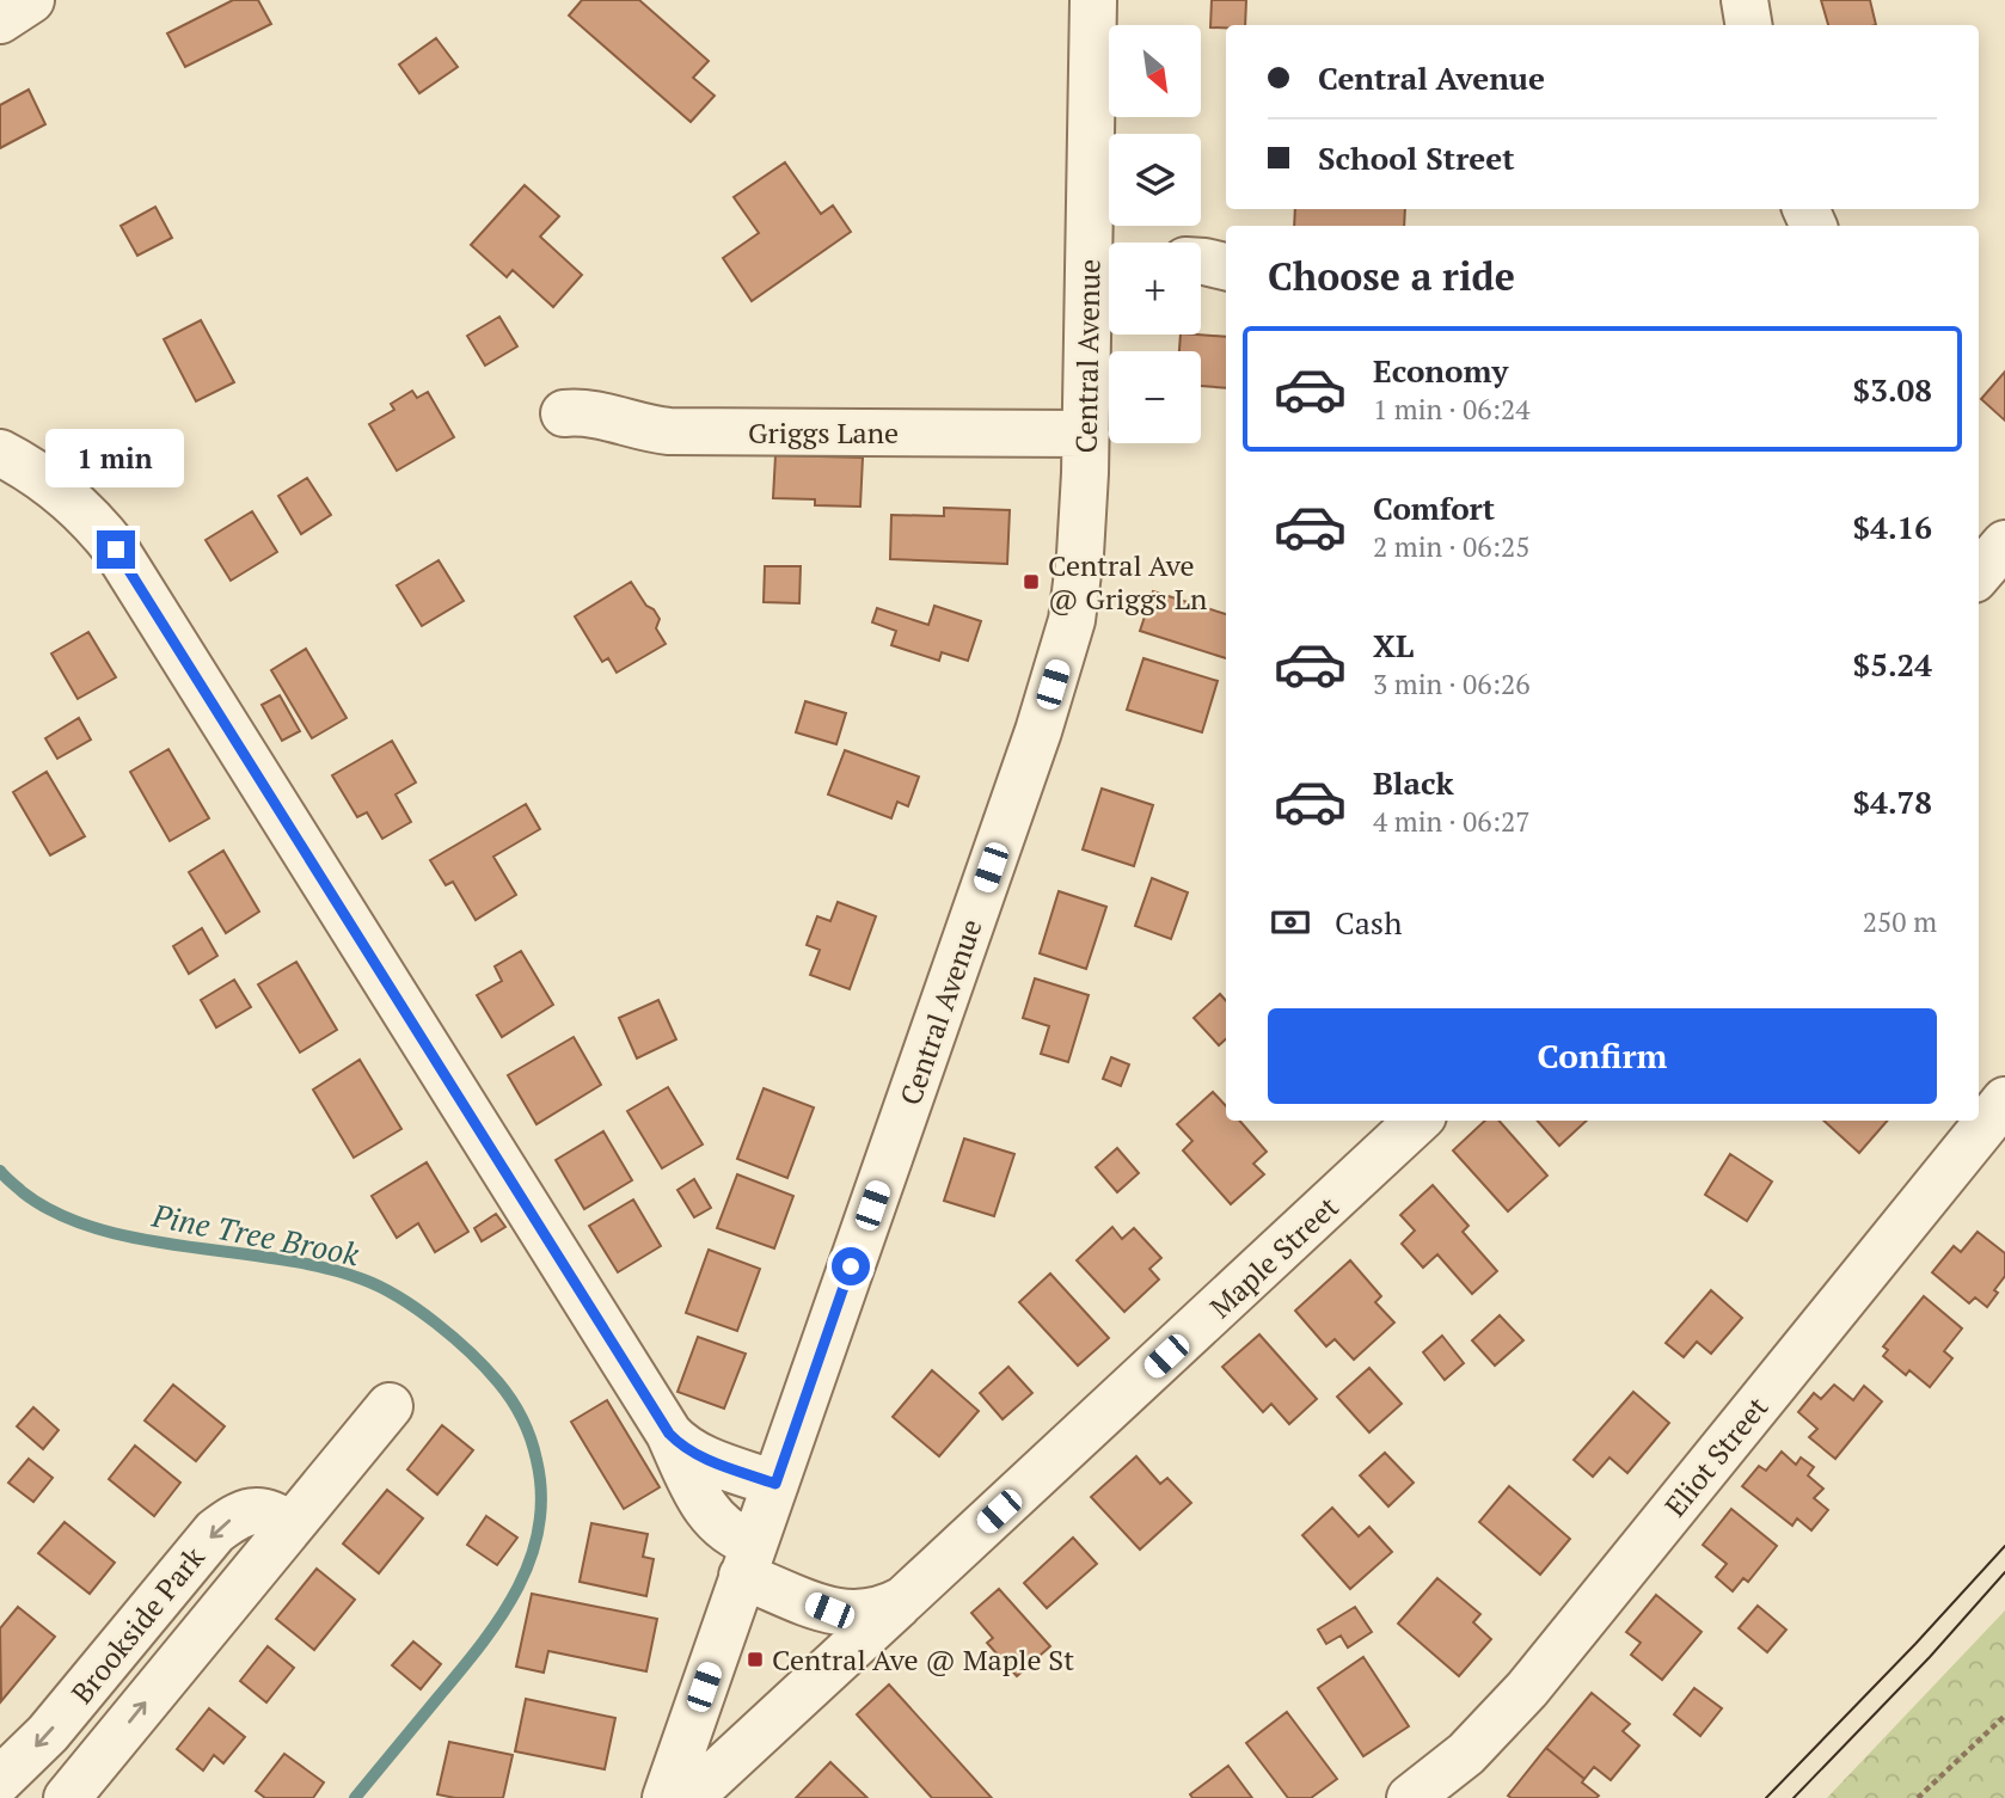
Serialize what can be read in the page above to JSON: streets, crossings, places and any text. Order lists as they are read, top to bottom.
{
  "streets": {
    "street": [
      "Central Avenue",
      "Griggs Lane",
      "Maple Street",
      "Eliot Street",
      "Brookside Park"
    ]
  },
  "crossings": [
    ["Central Avenue", "Griggs Lane"],
    ["Central Avenue", "Maple Street"]
  ],
  "water": ["Pine Tree Brook"],
  "places": {
    "transit": ["Central Ave @ Griggs Ln", "Central Ave @ Maple St"]
  },
  "north": "bottom right",
  "page": {
    "map_buttons": ["+", "−"],
    "banner": ["Central Avenue", "School Street"],
    "heading": "Choose a ride",
    "list": [
      {
        "name": "Economy",
        "note": "1 min · 06:24",
        "value": "$3.08"
      },
      {
        "name": "Comfort",
        "note": "2 min · 06:25",
        "value": "$4.16"
      },
      {
        "name": "XL",
        "note": "3 min · 06:26",
        "value": "$5.24"
      },
      {
        "name": "Black",
        "note": "4 min · 06:27",
        "value": "$4.78"
      }
    ],
    "bubble": "1 min",
    "pay": ["Cash", "250 m"],
    "buttons": "Confirm"
  }
}
